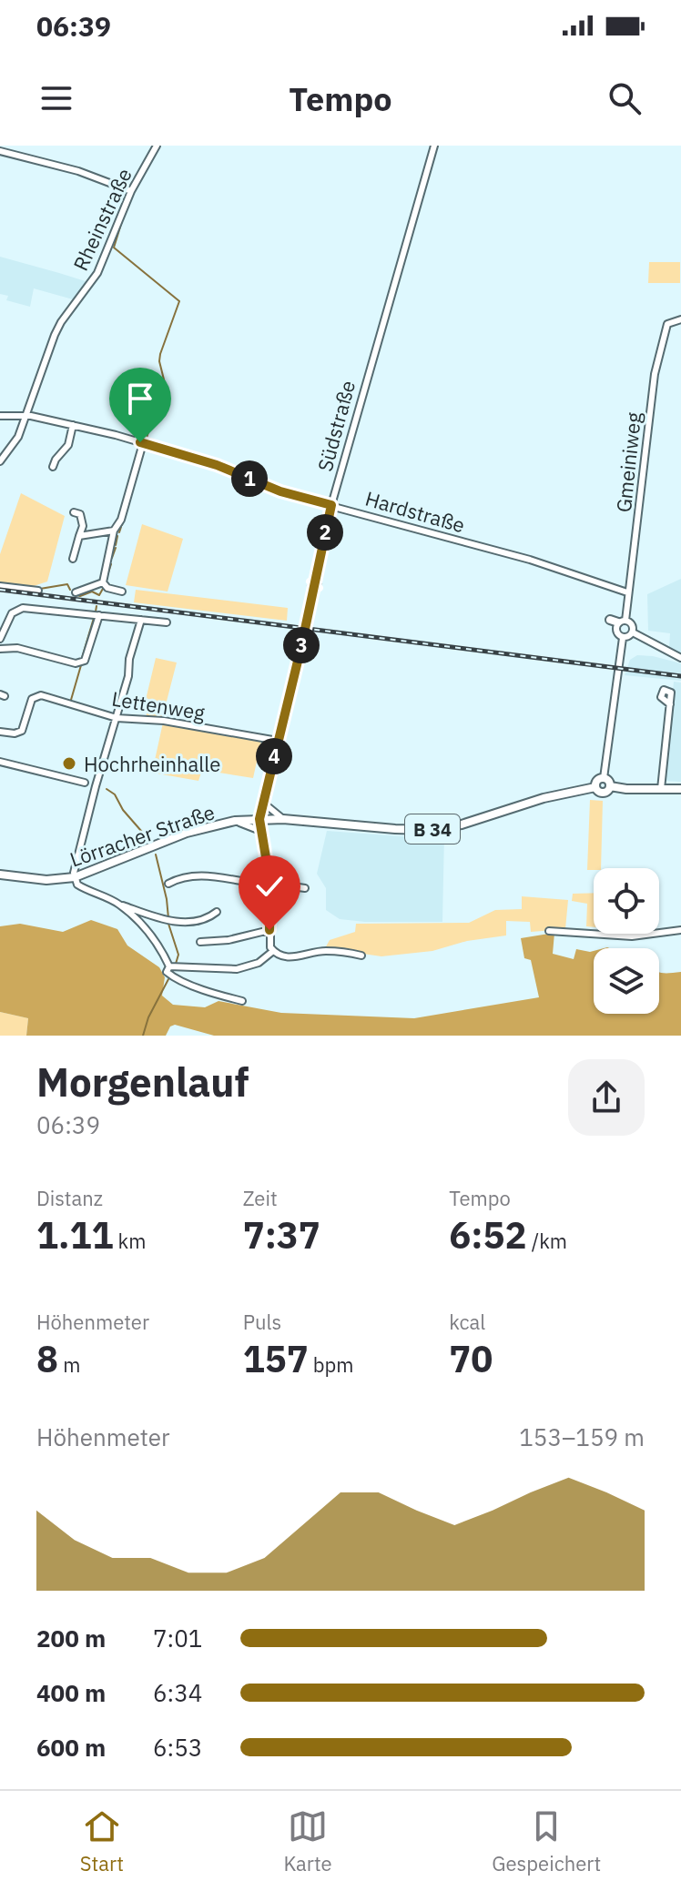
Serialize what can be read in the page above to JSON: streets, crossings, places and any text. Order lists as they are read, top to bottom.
{
  "streets": {
    "main road": ["B 34", "Lörracher Straße"],
    "street": [
      "Rheinstraße",
      "Südstraße",
      "Gmeiniweg",
      "Hardstraße",
      "Lettenweg"
    ]
  },
  "crossings": [
    ["Rheinstraße", "Hardstraße"],
    ["Südstraße", "Hardstraße"],
    ["Südstraße", "Lettenweg"],
    ["Südstraße", "Lörracher Straße"],
    ["Gmeiniweg", "Hardstraße"]
  ],
  "places": ["Hochrheinhalle"],
  "page": {
    "status": "06:39",
    "header": "Tempo",
    "pins": [
      "1",
      "2",
      "3",
      "4"
    ],
    "heading": ["Morgenlauf", "06:39"],
    "stats": [
      ["Distanz", "1.11 km"],
      ["Zeit", "7:37"],
      ["Tempo", "6:52 /km"],
      ["Höhenmeter", "8 m"],
      ["Puls", "157 bpm"],
      ["kcal", "70"]
    ],
    "chart": ["Höhenmeter", "153–159 m"],
    "list": [
      {
        "name": "200 m",
        "note": "7:01"
      },
      {
        "name": "400 m",
        "note": "6:34"
      },
      {
        "name": "600 m",
        "note": "6:53"
      }
    ],
    "tabs": ["Start", "Karte", "Gespeichert"]
  }
}
